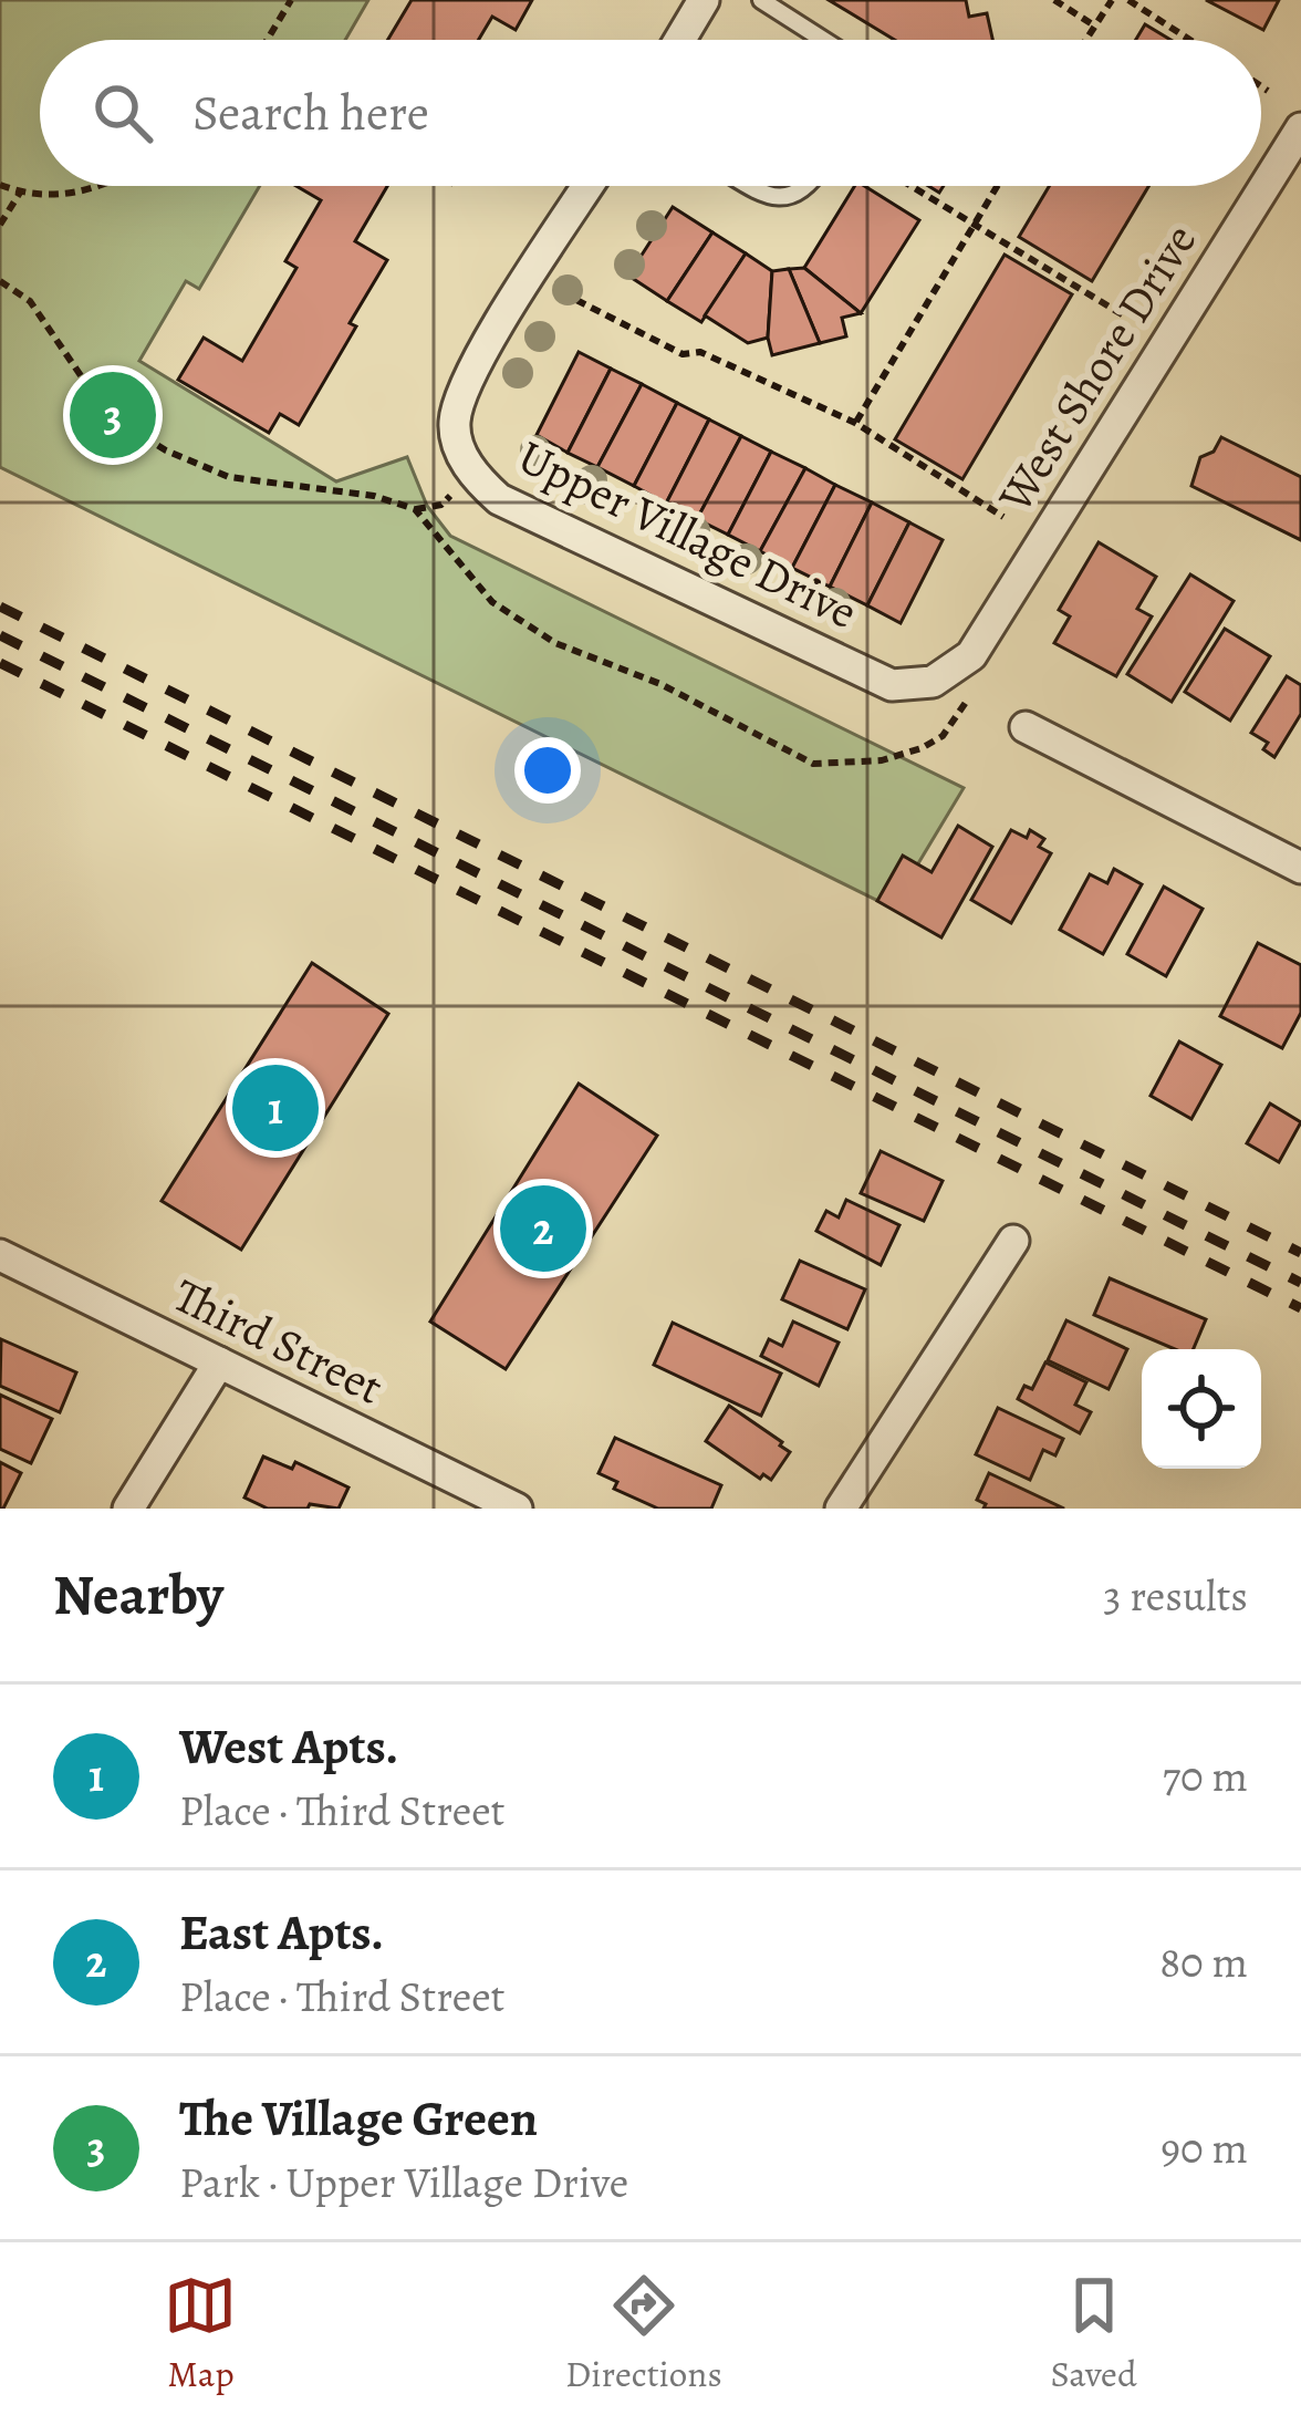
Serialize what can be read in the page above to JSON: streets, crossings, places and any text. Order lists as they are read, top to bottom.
{
  "streets": {
    "street": ["West Shore Drive", "Upper Village Drive", "Third Street"]
  },
  "crossings": [
    ["West Shore Drive", "Upper Village Drive"]
  ],
  "page": {
    "search": "Search here",
    "pins": ["3", "1", "2"],
    "heading": ["Nearby", "3 results"],
    "list": [
      {
        "mark": "1",
        "name": "West Apts.",
        "note": "Place · Third Street",
        "value": "70 m"
      },
      {
        "mark": "2",
        "name": "East Apts.",
        "note": "Place · Third Street",
        "value": "80 m"
      },
      {
        "mark": "3",
        "name": "The Village Green",
        "note": "Park · Upper Village Drive",
        "value": "90 m"
      }
    ],
    "nav": ["Map", "Directions", "Saved"]
  }
}
